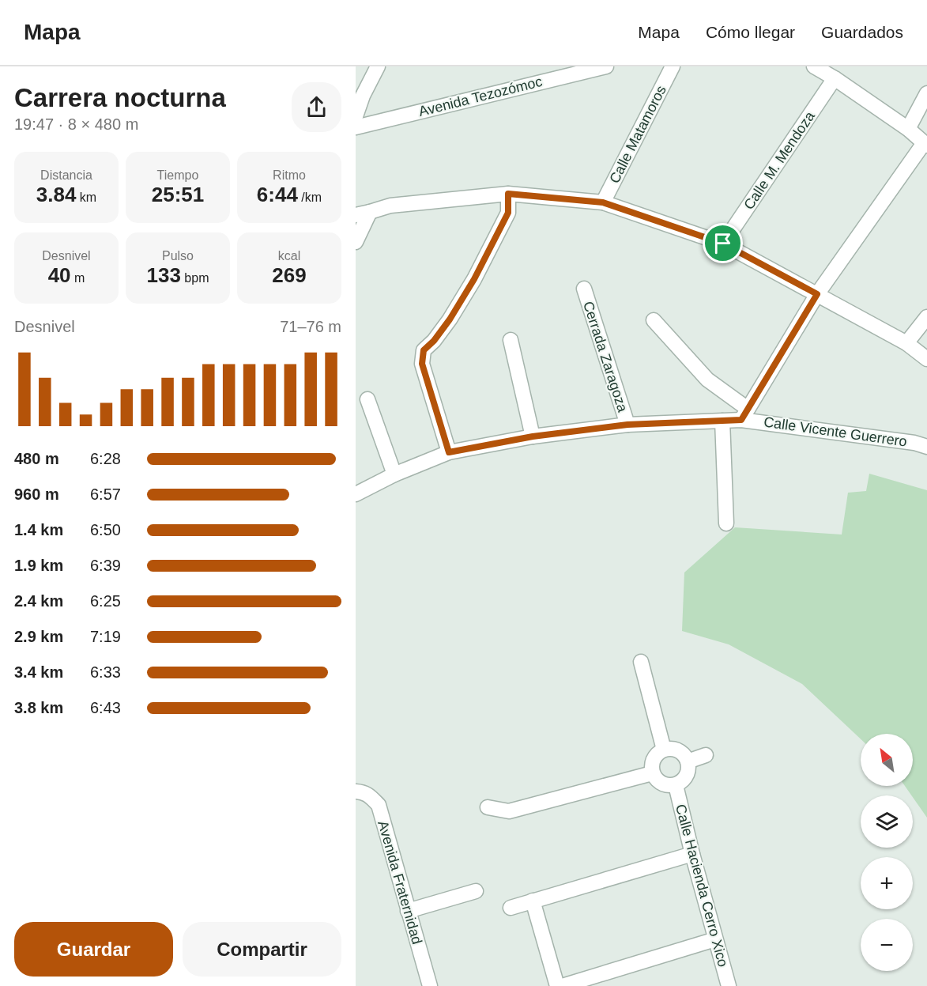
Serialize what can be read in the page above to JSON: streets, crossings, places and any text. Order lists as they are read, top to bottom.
{
  "streets": {
    "street": [
      "Avenida Tezozómoc",
      "Calle Matamoros",
      "Calle M. Mendoza",
      "Cerrada Zaragoza",
      "Calle Vicente Guerrero",
      "Avenida Fraternidad",
      "Calle Hacienda Cerro Xico"
    ]
  },
  "crossings": [
    ["Cerrada Zaragoza", "Calle Vicente Guerrero"]
  ],
  "north": "top left",
  "page": {
    "header": "Mapa",
    "nav": ["Mapa", "Cómo llegar", "Guardados"],
    "heading": ["Carrera nocturna", "19:47 · 8 × 480 m"],
    "stats": [
      ["Distancia", "3.84 km"],
      ["Tiempo", "25:51"],
      ["Ritmo", "6:44 /km"],
      ["Desnivel", "40 m"],
      ["Pulso", "133 bpm"],
      ["kcal", "269"]
    ],
    "chart": ["Desnivel", "71–76 m"],
    "list": [
      {
        "name": "480 m",
        "note": "6:28"
      },
      {
        "name": "960 m",
        "note": "6:57"
      },
      {
        "name": "1.4 km",
        "note": "6:50"
      },
      {
        "name": "1.9 km",
        "note": "6:39"
      },
      {
        "name": "2.4 km",
        "note": "6:25"
      },
      {
        "name": "2.9 km",
        "note": "7:19"
      },
      {
        "name": "3.4 km",
        "note": "6:33"
      },
      {
        "name": "3.8 km",
        "note": "6:43"
      }
    ],
    "map_buttons": ["+", "−"],
    "buttons": ["Guardar", "Compartir"]
  }
}
